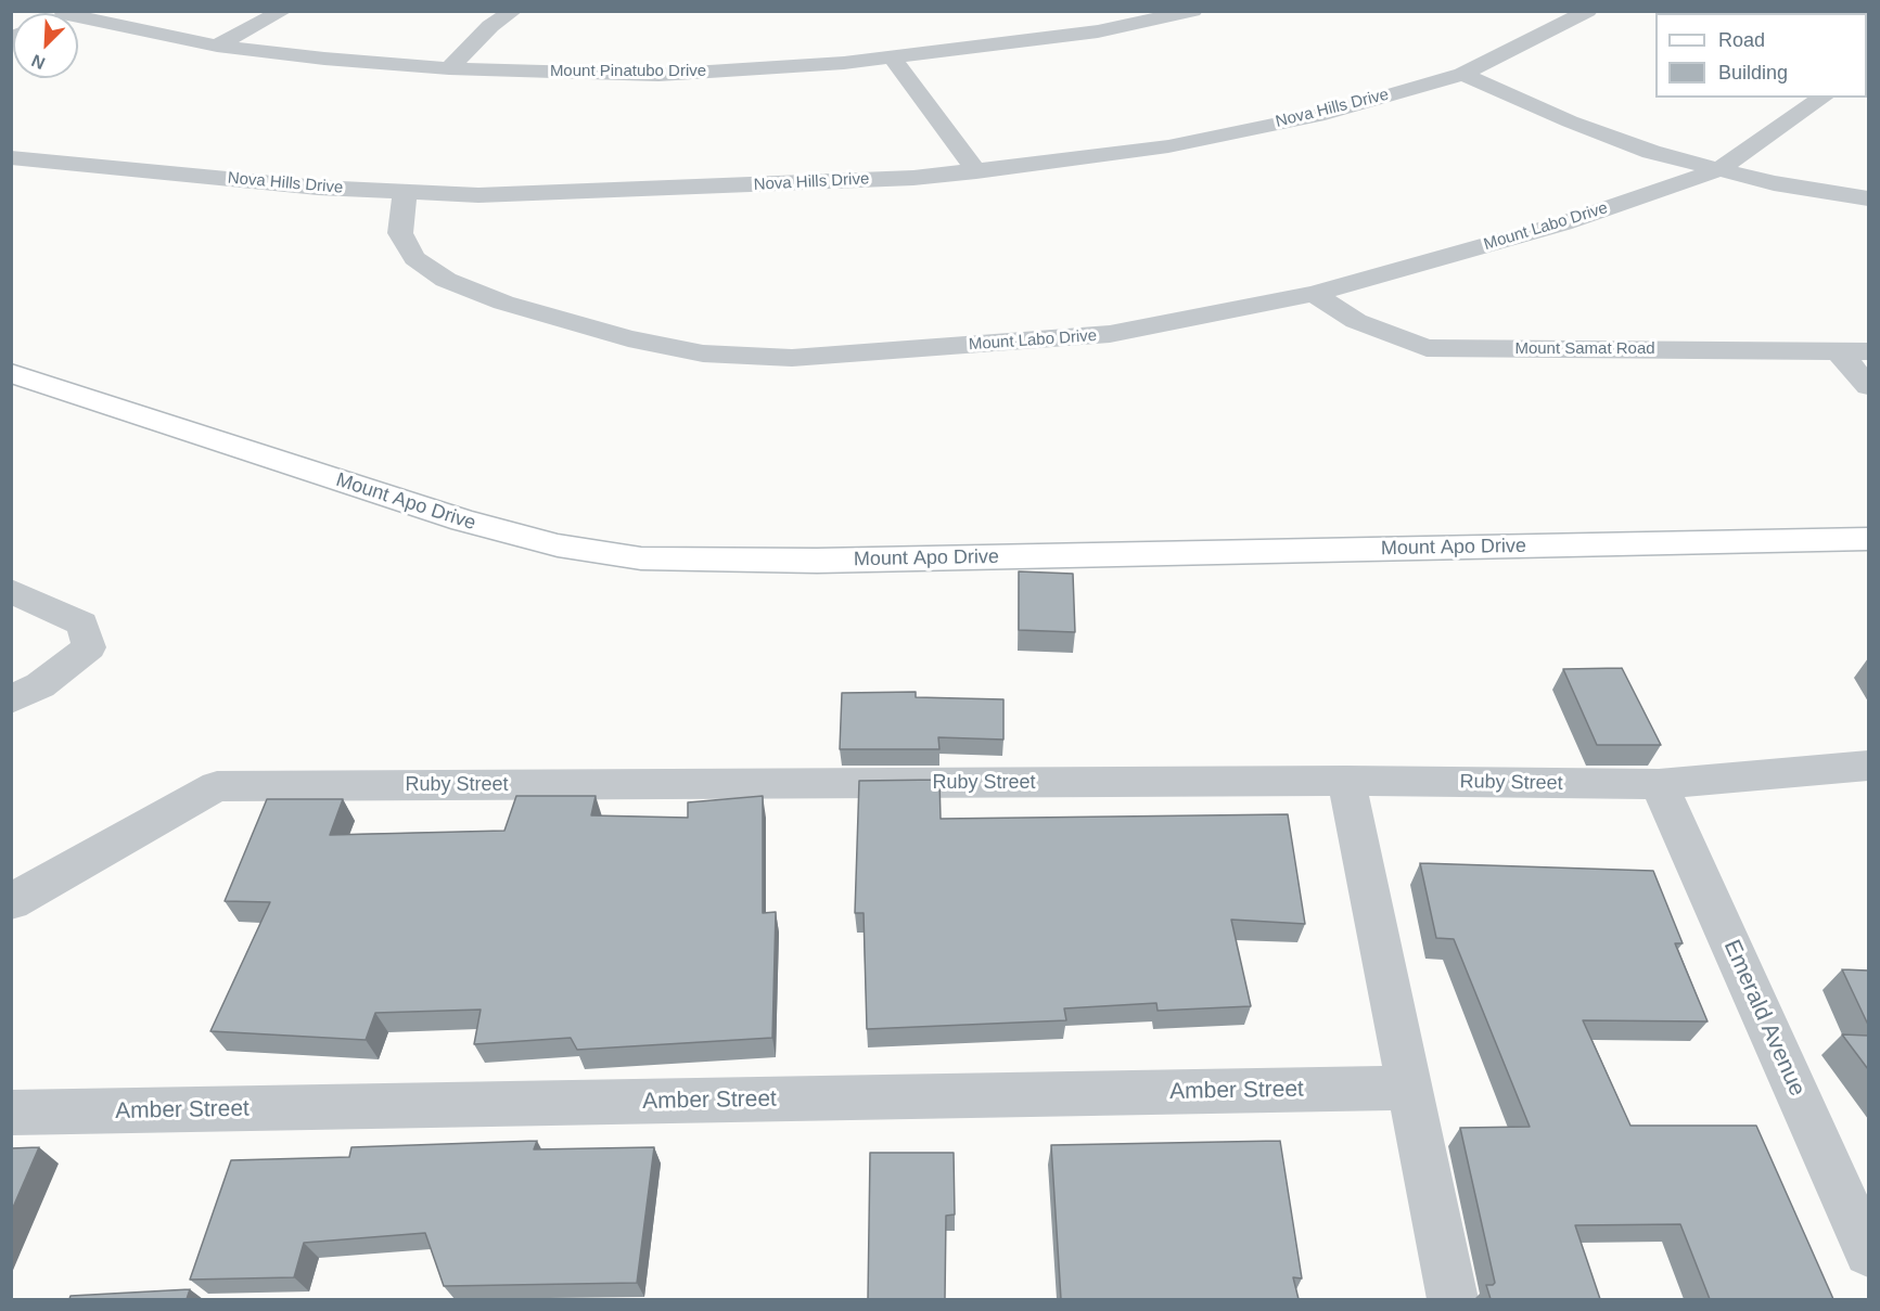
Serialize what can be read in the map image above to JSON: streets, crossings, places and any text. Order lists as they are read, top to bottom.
{
  "streets": {
    "street": [
      "Mount Pinatubo Drive",
      "Nova Hills Drive",
      "Mount Labo Drive",
      "Mount Samat Road",
      "Mount Apo Drive",
      "Ruby Street",
      "Emerald Avenue",
      "Amber Street"
    ]
  },
  "crossings": [
    ["Nova Hills Drive", "Mount Labo Drive"],
    ["Mount Labo Drive", "Mount Samat Road"],
    ["Ruby Street", "Emerald Avenue"]
  ],
  "legend": ["Road", "Building"],
  "north": "bottom left"
}
